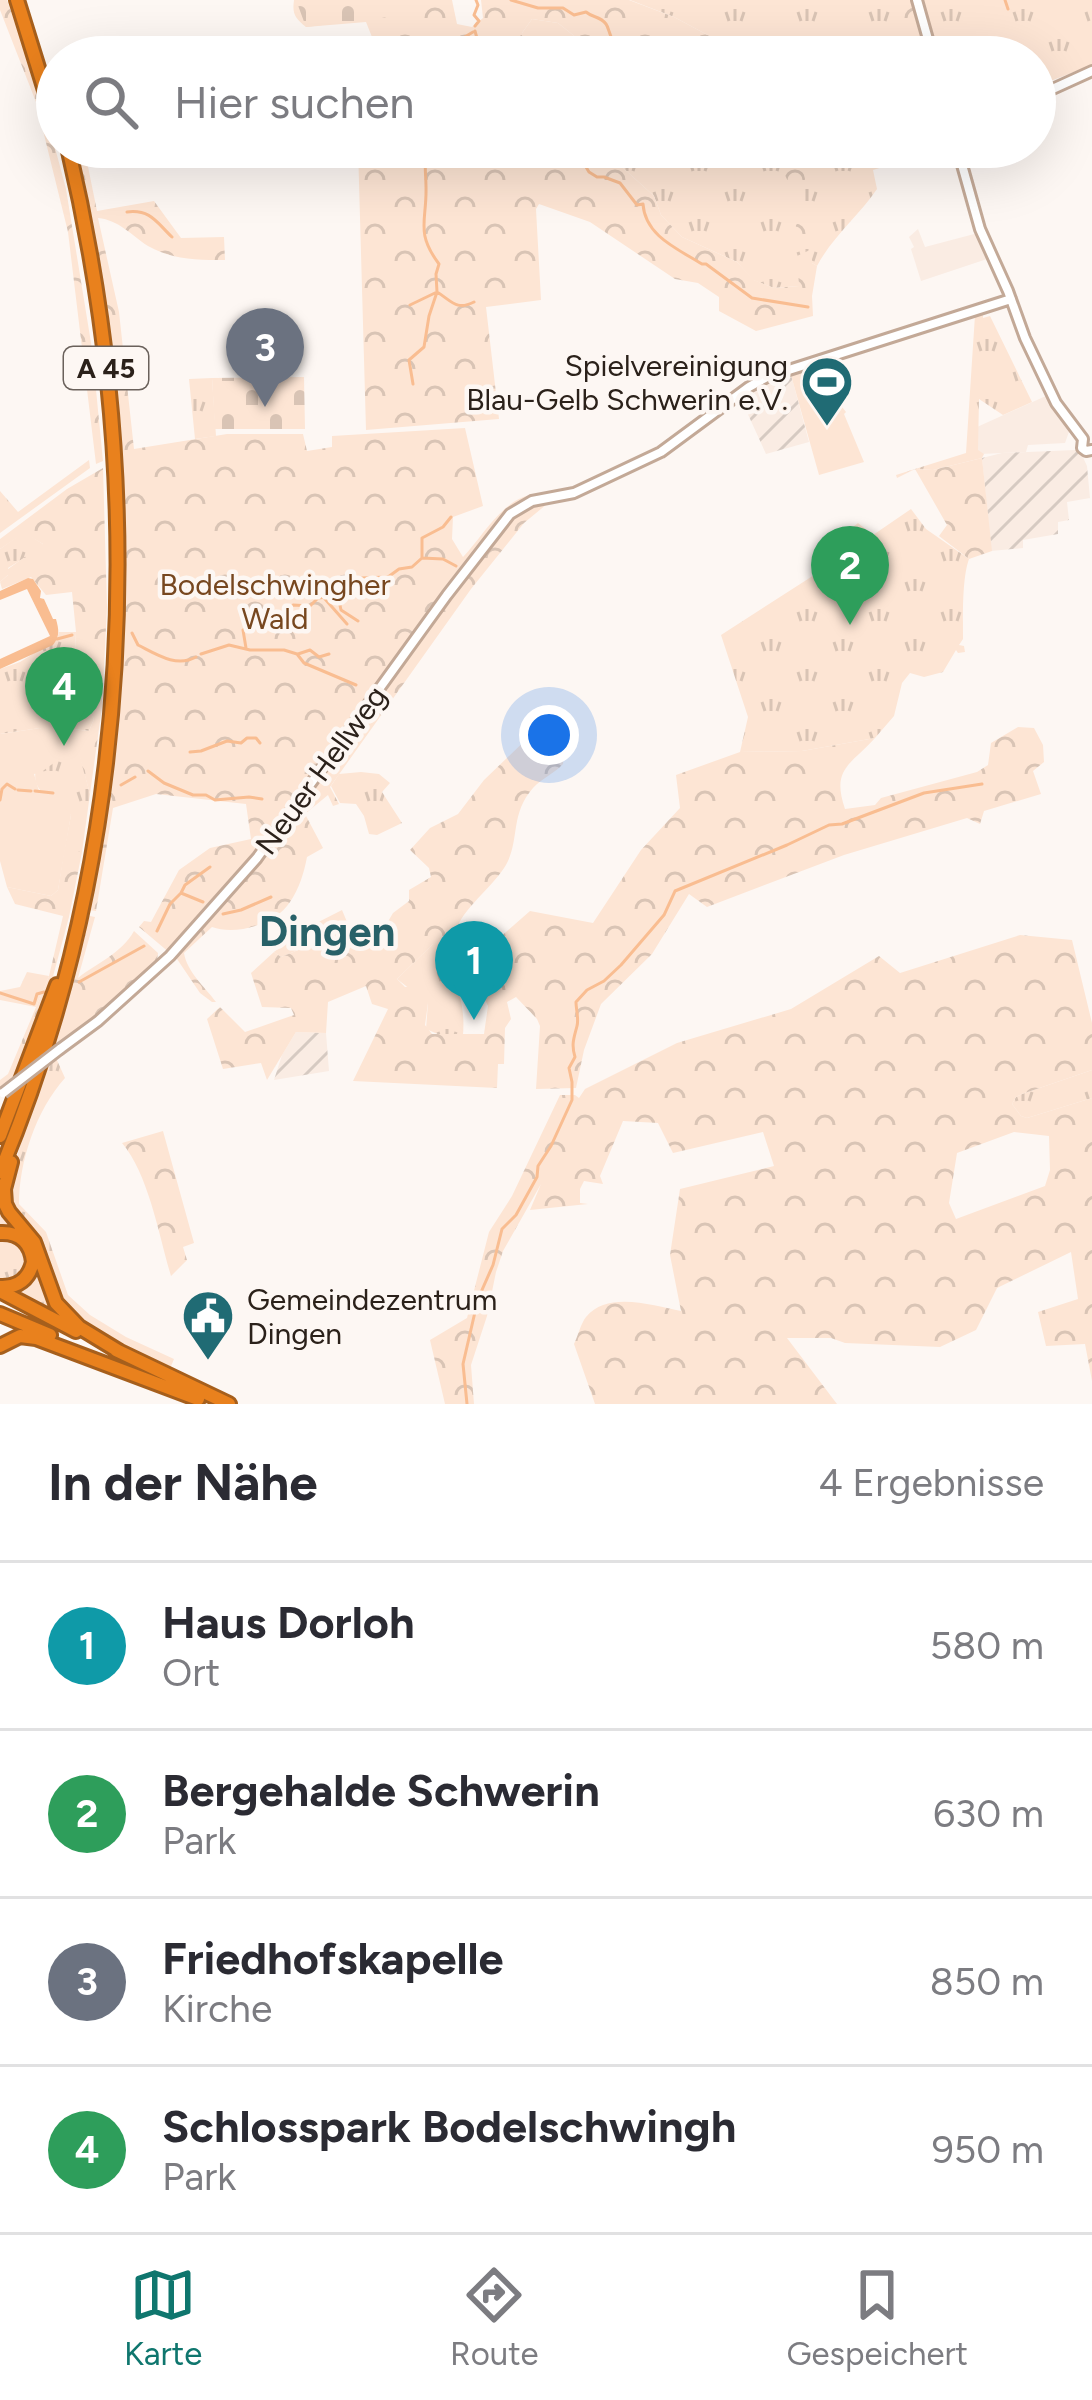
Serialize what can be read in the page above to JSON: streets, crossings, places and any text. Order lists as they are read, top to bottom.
{
  "streets": {
    "highway": ["A 45"],
    "main road": ["Neuer Hellweg"]
  },
  "districts": ["Dingen"],
  "parks": ["Bodelschwingher Wald"],
  "places": {
    "sports": ["Spielvereinigung Blau-Gelb Schwerin e.V."],
    "public building": ["Gemeindezentrum Dingen"]
  },
  "page": {
    "search": "Hier suchen",
    "pins": [
      "3",
      "2",
      "4",
      "1"
    ],
    "heading": ["In der Nähe", "4 Ergebnisse"],
    "list": [
      {
        "mark": "1",
        "name": "Haus Dorloh",
        "note": "Ort",
        "value": "580 m"
      },
      {
        "mark": "2",
        "name": "Bergehalde Schwerin",
        "note": "Park",
        "value": "630 m"
      },
      {
        "mark": "3",
        "name": "Friedhofskapelle",
        "note": "Kirche",
        "value": "850 m"
      },
      {
        "mark": "4",
        "name": "Schlosspark Bodelschwingh",
        "note": "Park",
        "value": "950 m"
      }
    ],
    "nav": ["Karte", "Route", "Gespeichert"]
  }
}
